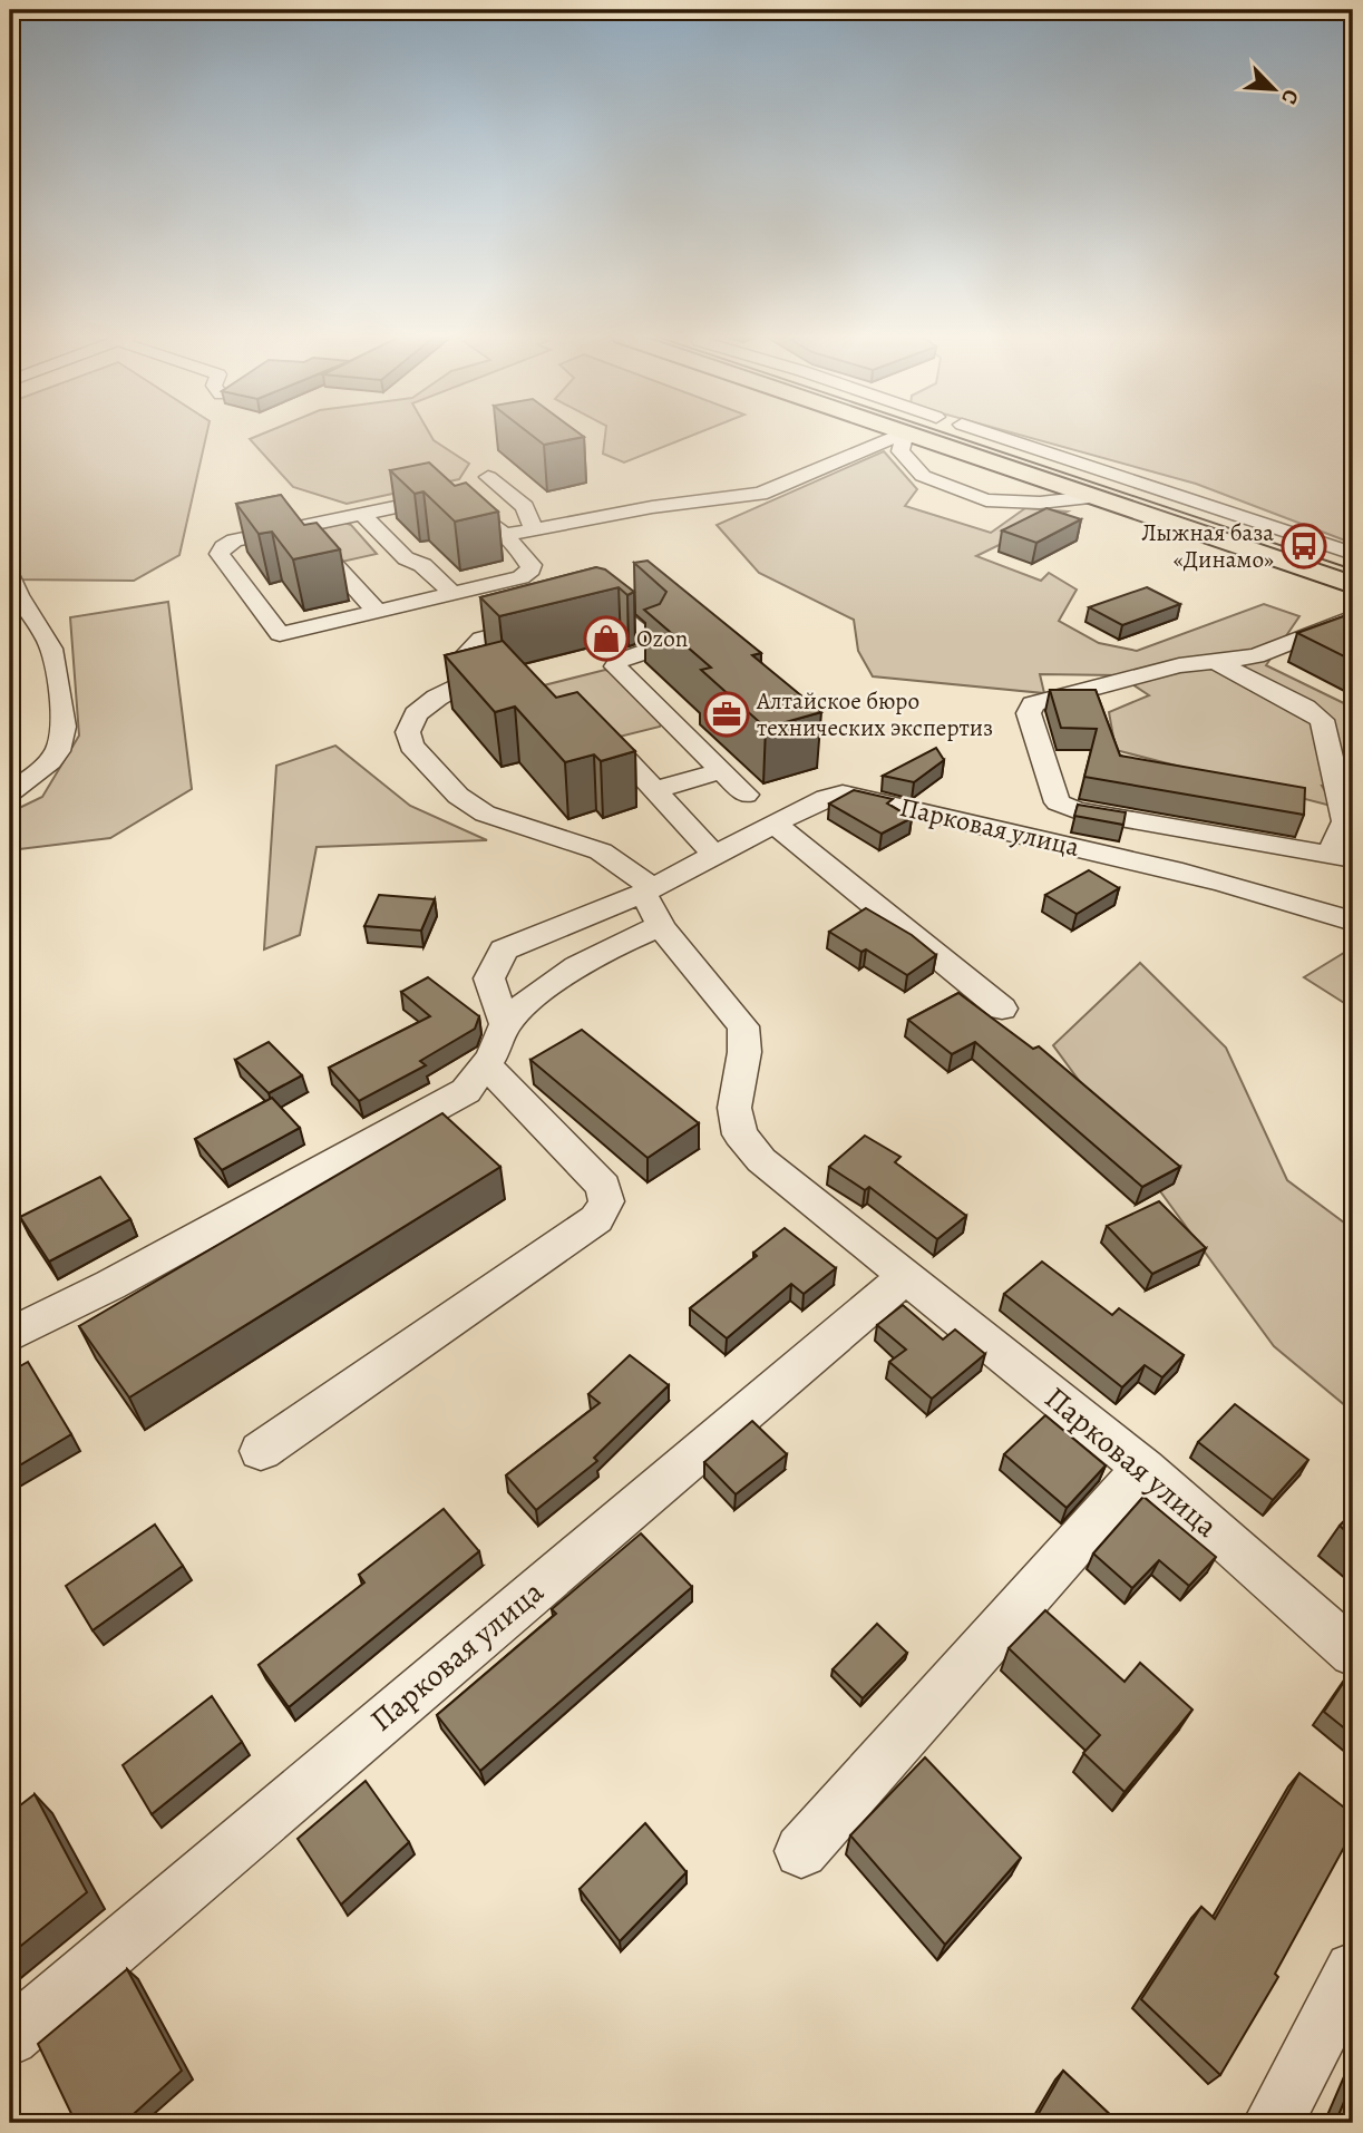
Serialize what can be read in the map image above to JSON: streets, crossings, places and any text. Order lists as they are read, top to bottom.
{
  "streets": {
    "street": ["Парковая улица"]
  },
  "places": {
    "bus stop": ["Лыжная база «Динамо»"],
    "shop": ["Ozon"],
    "office": ["Алтайское бюро технических экспертиз"]
  },
  "north": "bottom right"
}
